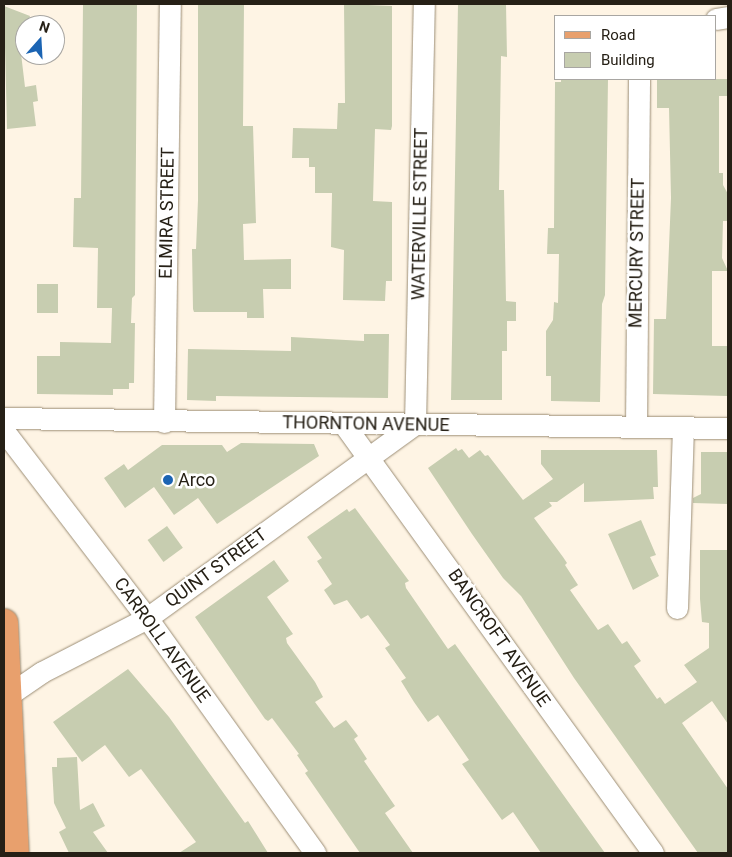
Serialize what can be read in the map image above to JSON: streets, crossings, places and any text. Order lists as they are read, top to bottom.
{
  "streets": {
    "street": [
      "ELMIRA STREET",
      "WATERVILLE STREET",
      "MERCURY STREET",
      "THORNTON AVENUE",
      "QUINT STREET",
      "BANCROFT AVENUE",
      "CARROLL AVENUE"
    ]
  },
  "crossings": [
    ["ELMIRA STREET", "THORNTON AVENUE"],
    ["WATERVILLE STREET", "THORNTON AVENUE"],
    ["WATERVILLE STREET", "QUINT STREET"],
    ["MERCURY STREET", "THORNTON AVENUE"],
    ["THORNTON AVENUE", "QUINT STREET"],
    ["THORNTON AVENUE", "BANCROFT AVENUE"],
    ["QUINT STREET", "BANCROFT AVENUE"],
    ["QUINT STREET", "CARROLL AVENUE"]
  ],
  "places": ["Arco"],
  "legend": ["Road", "Building"],
  "north": "top"
}
